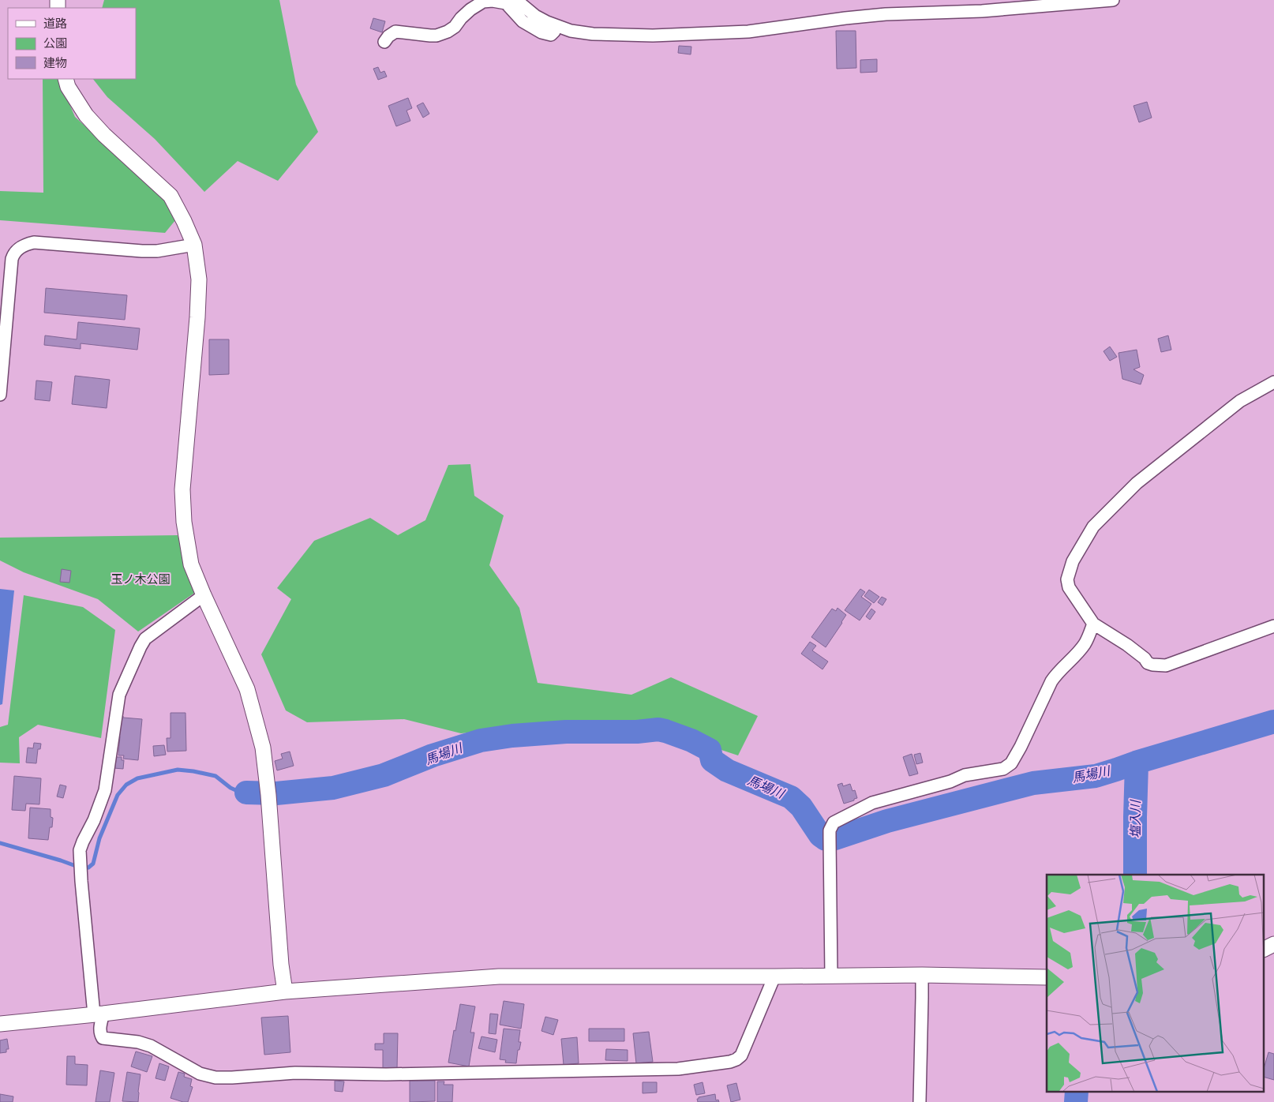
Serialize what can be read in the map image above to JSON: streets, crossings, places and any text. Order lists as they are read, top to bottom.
{
  "water": ["馬場川", "塩入川"],
  "parks": ["玉ノ木公園"],
  "legend": ["道路", "公園", "建物"]
}
